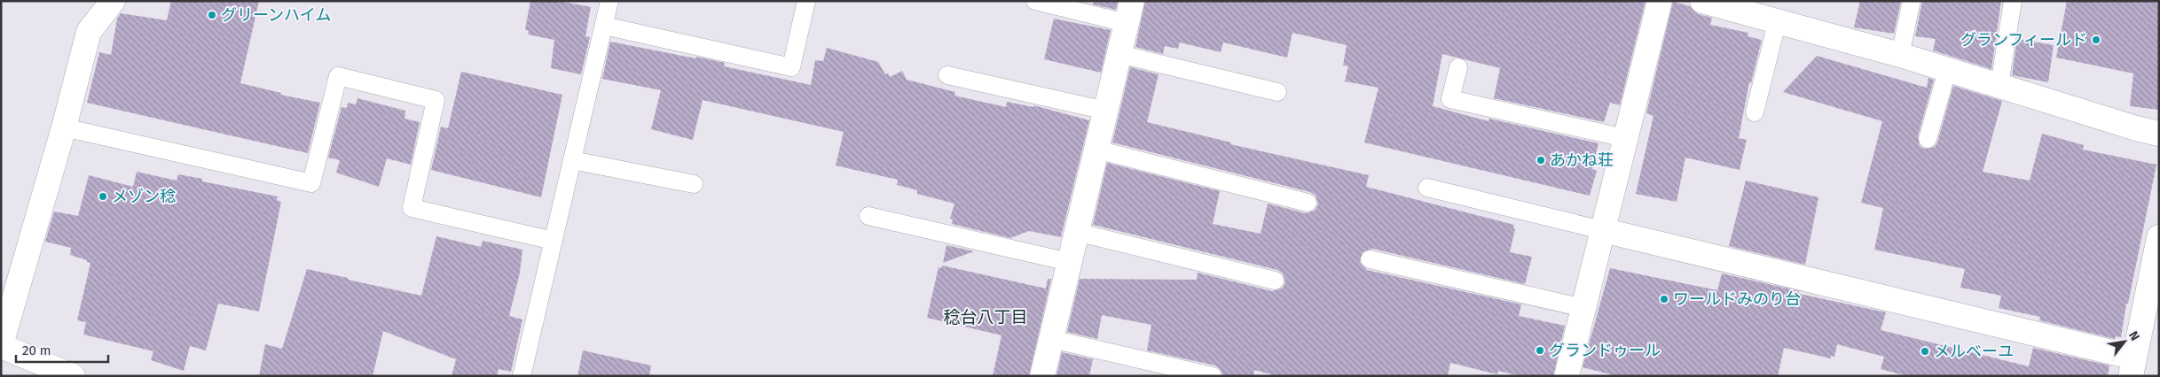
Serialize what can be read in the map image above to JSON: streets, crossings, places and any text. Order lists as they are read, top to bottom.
{
  "districts": ["稔台八丁目"],
  "places": [
    "グリーンハイム",
    "グランフィールド",
    "あかね荘",
    "メゾン稔",
    "ワールドみのり台",
    "グランドゥール",
    "メルベーユ"
  ],
  "scale_bar": "20 m",
  "north": "top right"
}
